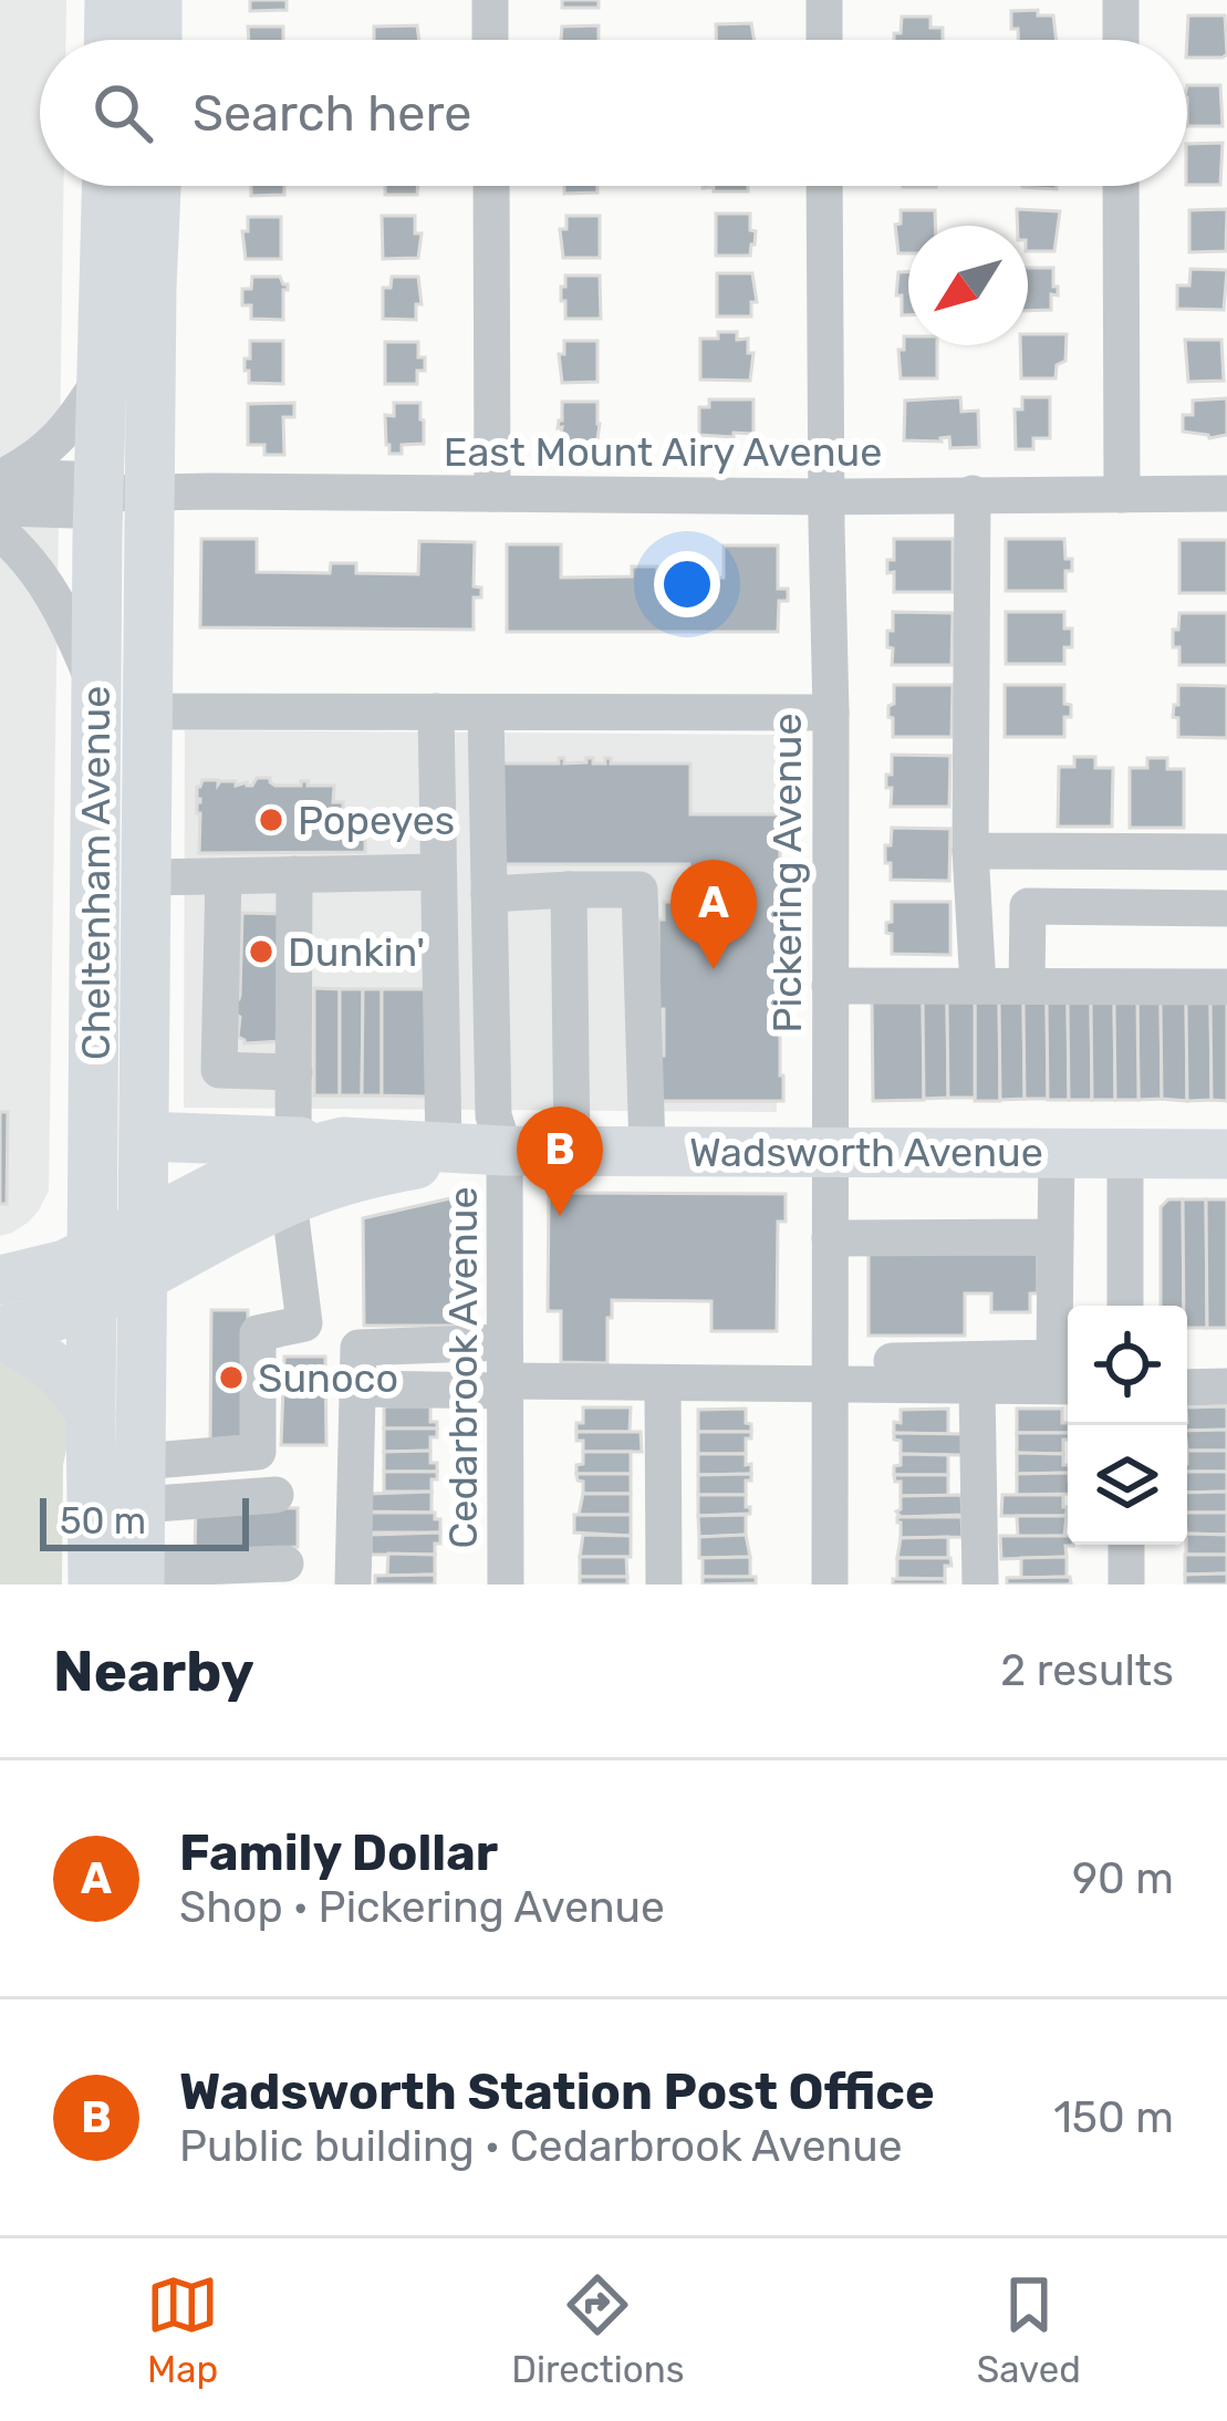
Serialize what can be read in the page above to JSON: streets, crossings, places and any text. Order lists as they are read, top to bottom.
{
  "streets": {
    "main road": ["Cheltenham Avenue", "Wadsworth Avenue"],
    "street": ["East Mount Airy Avenue", "Pickering Avenue", "Cedarbrook Avenue"]
  },
  "crossings": [
    ["East Mount Airy Avenue", "Cheltenham Avenue"],
    ["East Mount Airy Avenue", "Pickering Avenue"],
    ["Cheltenham Avenue", "Wadsworth Avenue"],
    ["Pickering Avenue", "Wadsworth Avenue"],
    ["Wadsworth Avenue", "Cedarbrook Avenue"]
  ],
  "places": ["Popeyes", "Dunkin'", "Sunoco"],
  "scale_bar": "50 m",
  "north": "bottom left",
  "page": {
    "search": "Search here",
    "pins": ["A", "B"],
    "scale": "50 m",
    "heading": ["Nearby", "2 results"],
    "list": [
      {
        "mark": "A",
        "name": "Family Dollar",
        "note": "Shop · Pickering Avenue",
        "value": "90 m"
      },
      {
        "mark": "B",
        "name": "Wadsworth Station Post Office",
        "note": "Public building · Cedarbrook Avenue",
        "value": "150 m"
      }
    ],
    "nav": ["Map", "Directions", "Saved"]
  }
}
